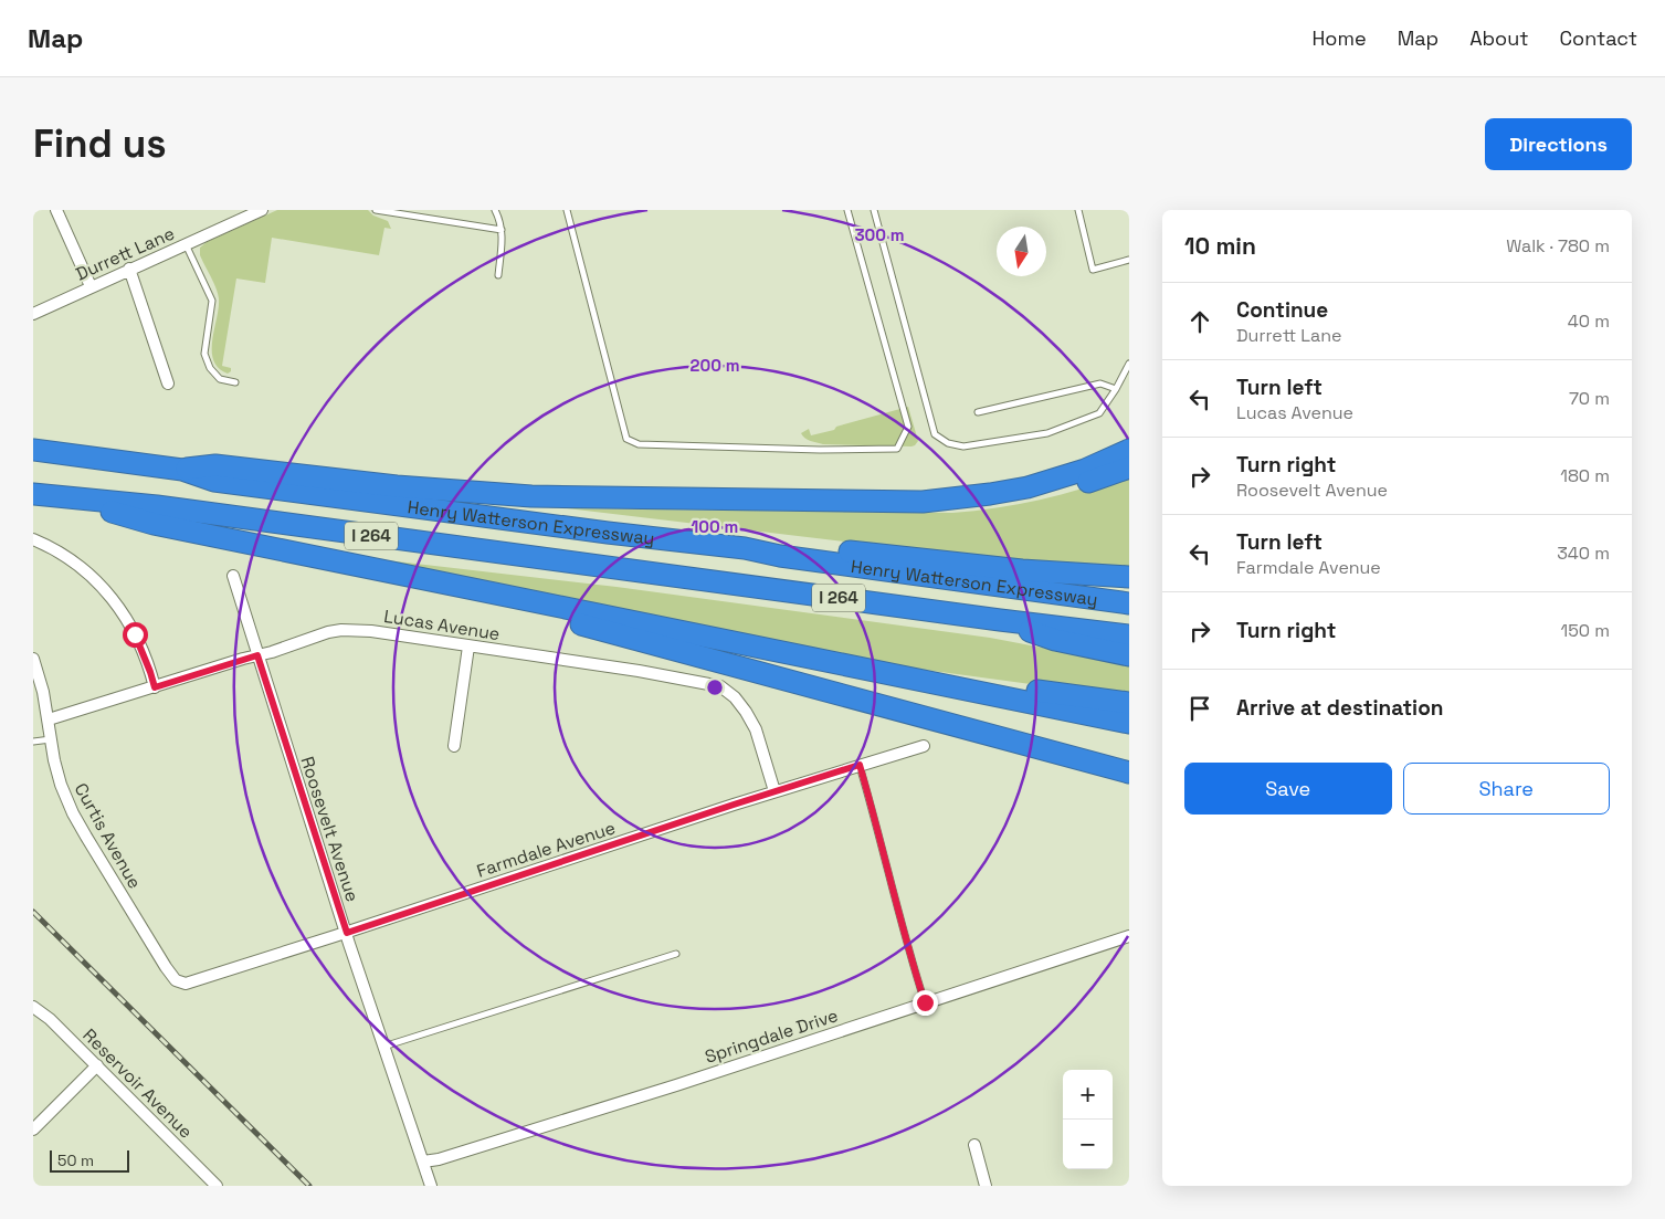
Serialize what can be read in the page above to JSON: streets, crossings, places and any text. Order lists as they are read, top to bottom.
{
  "streets": {
    "highway": ["Henry Watterson Expressway", "I 264"],
    "street": [
      "Durrett Lane",
      "Lucas Avenue",
      "Roosevelt Avenue",
      "Curtis Avenue",
      "Farmdale Avenue",
      "Springdale Drive",
      "Reservoir Avenue"
    ]
  },
  "crossings": [
    ["Lucas Avenue", "Roosevelt Avenue"],
    ["Lucas Avenue", "Curtis Avenue"],
    ["Lucas Avenue", "Farmdale Avenue"],
    ["Roosevelt Avenue", "Farmdale Avenue"],
    ["Roosevelt Avenue", "Springdale Drive"],
    ["Curtis Avenue", "Farmdale Avenue"]
  ],
  "scale_bar": "50 m",
  "north": "bottom",
  "page": {
    "header": "Map",
    "nav": [
      "Home",
      "Map",
      "About",
      "Contact"
    ],
    "buttons": [
      "Directions",
      ["Save", "Share"]
    ],
    "title": "Find us",
    "heading": ["10 min", "Walk · 780 m"],
    "list": [
      ["Continue", "Durrett Lane", "40 m"],
      ["Turn left", "Lucas Avenue", "70 m"],
      ["Turn right", "Roosevelt Avenue", "180 m"],
      ["Turn left", "Farmdale Avenue", "340 m"],
      ["Turn right", "150 m"],
      "Arrive at destination"
    ],
    "map_buttons": ["+", "−"],
    "scale": "50 m"
  },
  "rings": ["300 m", "200 m", "100 m"]
}
